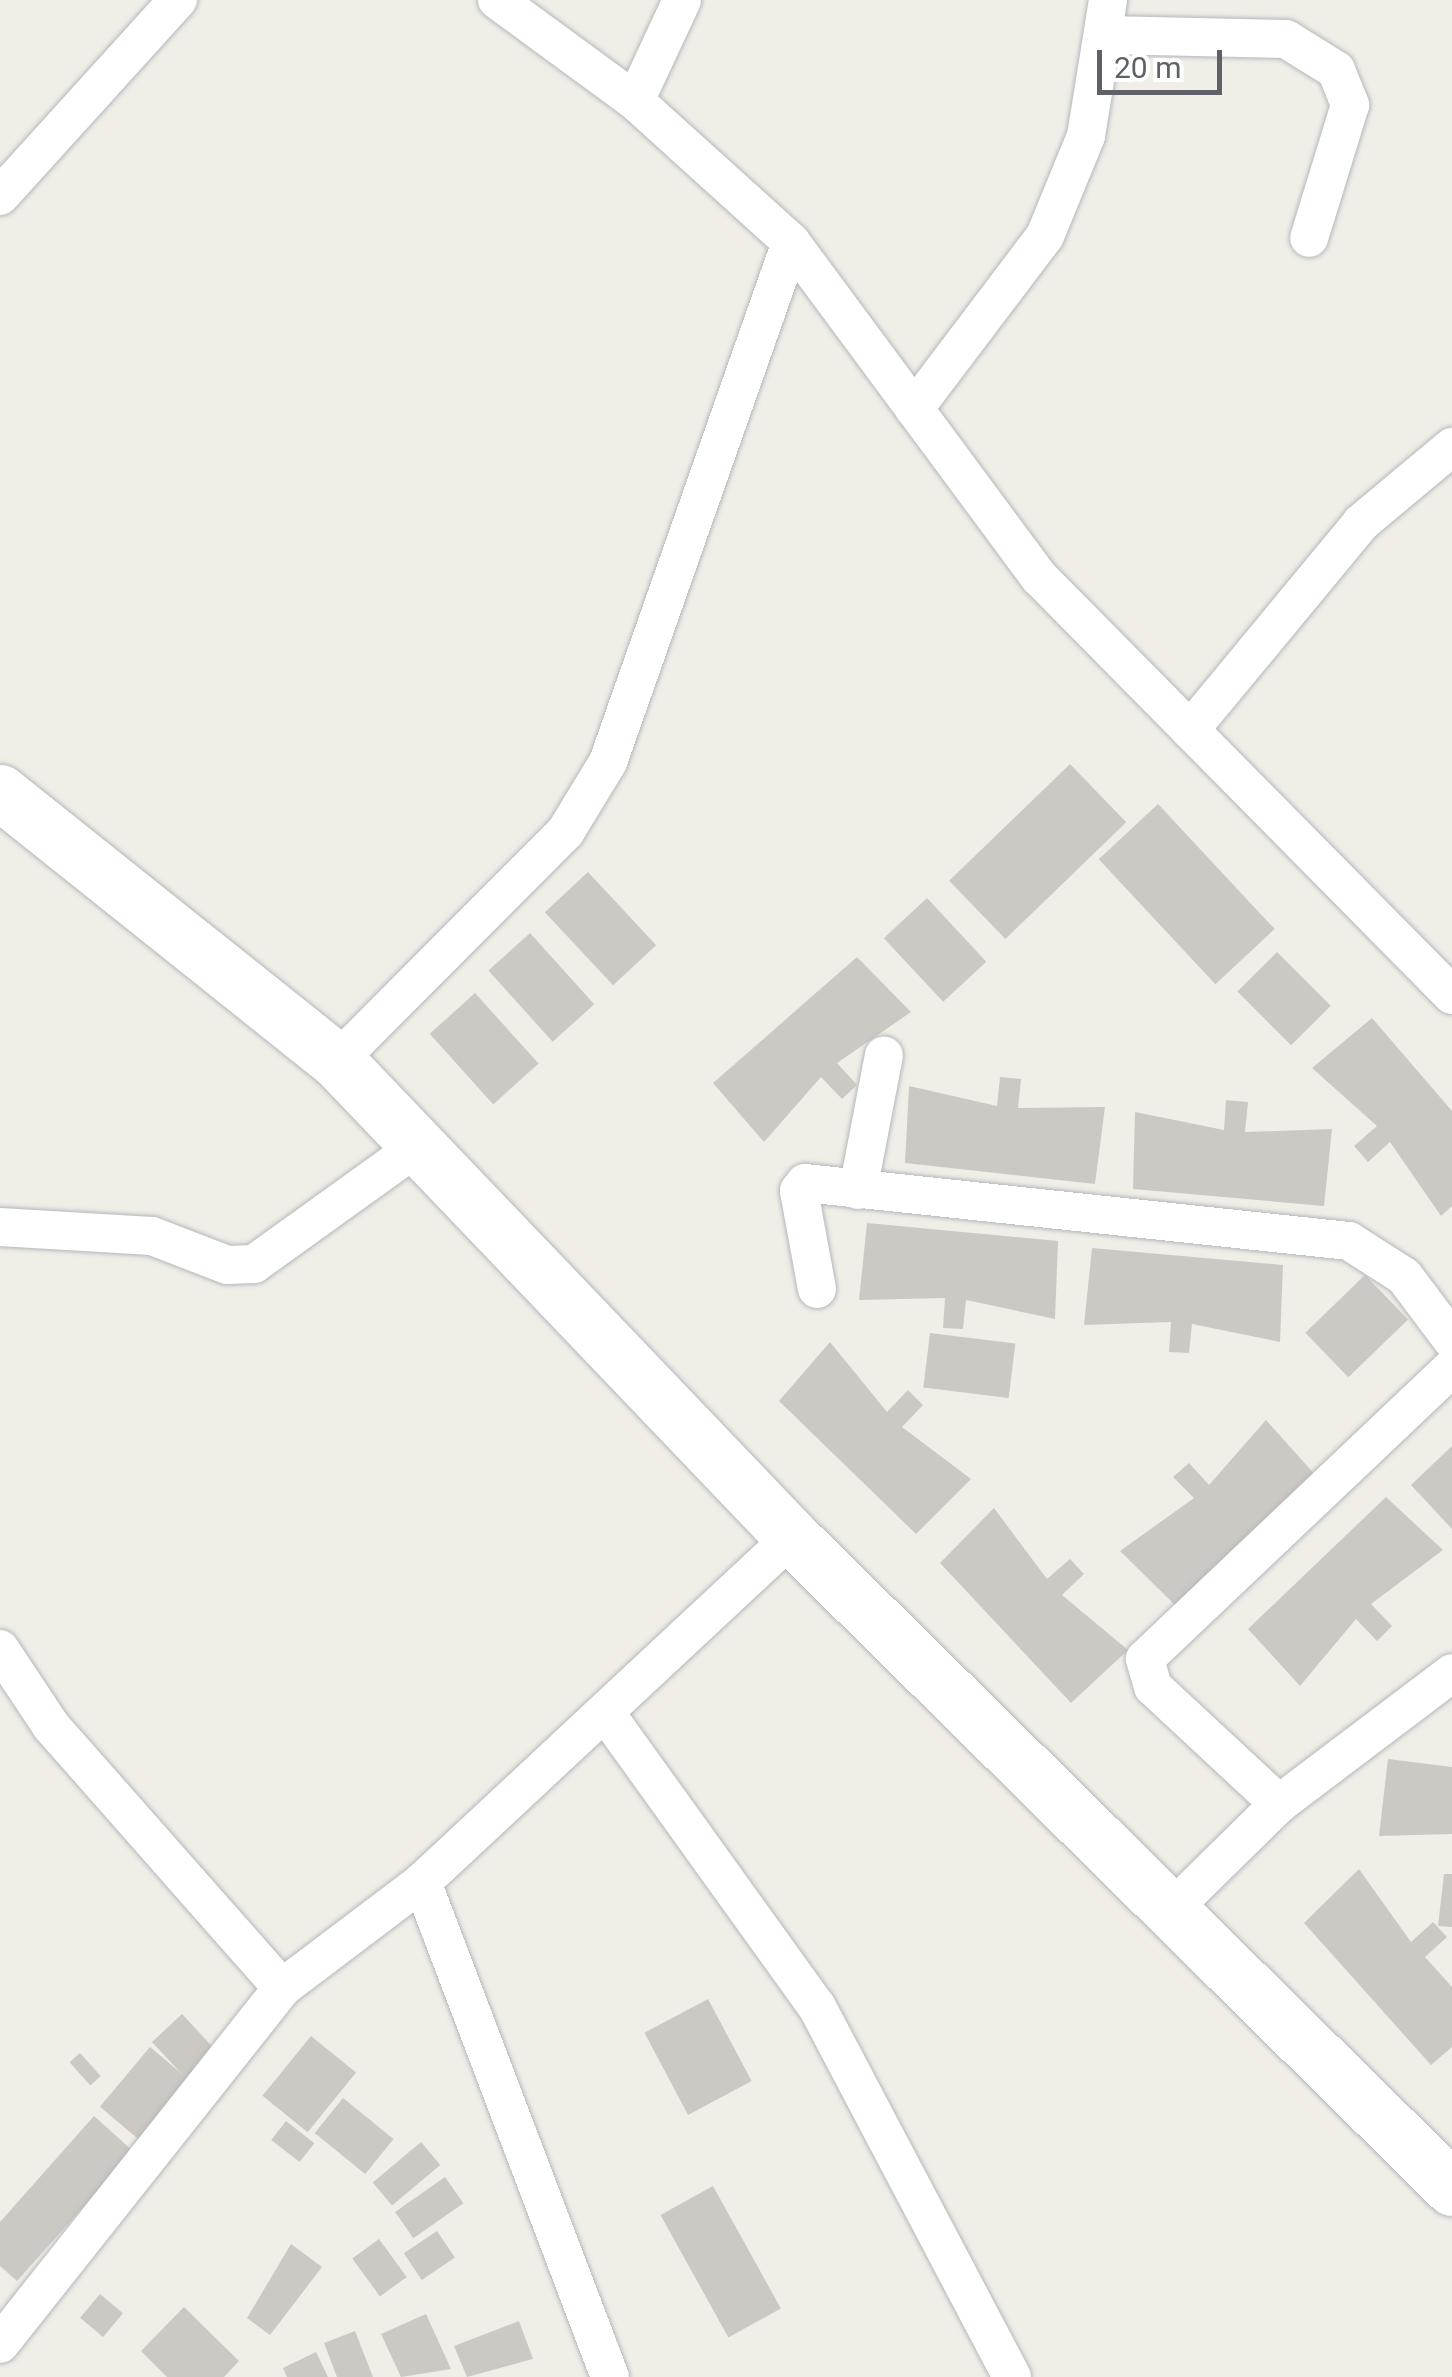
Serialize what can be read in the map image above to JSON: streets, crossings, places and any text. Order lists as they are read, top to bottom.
{
  "scale_bar": "20 m"
}
